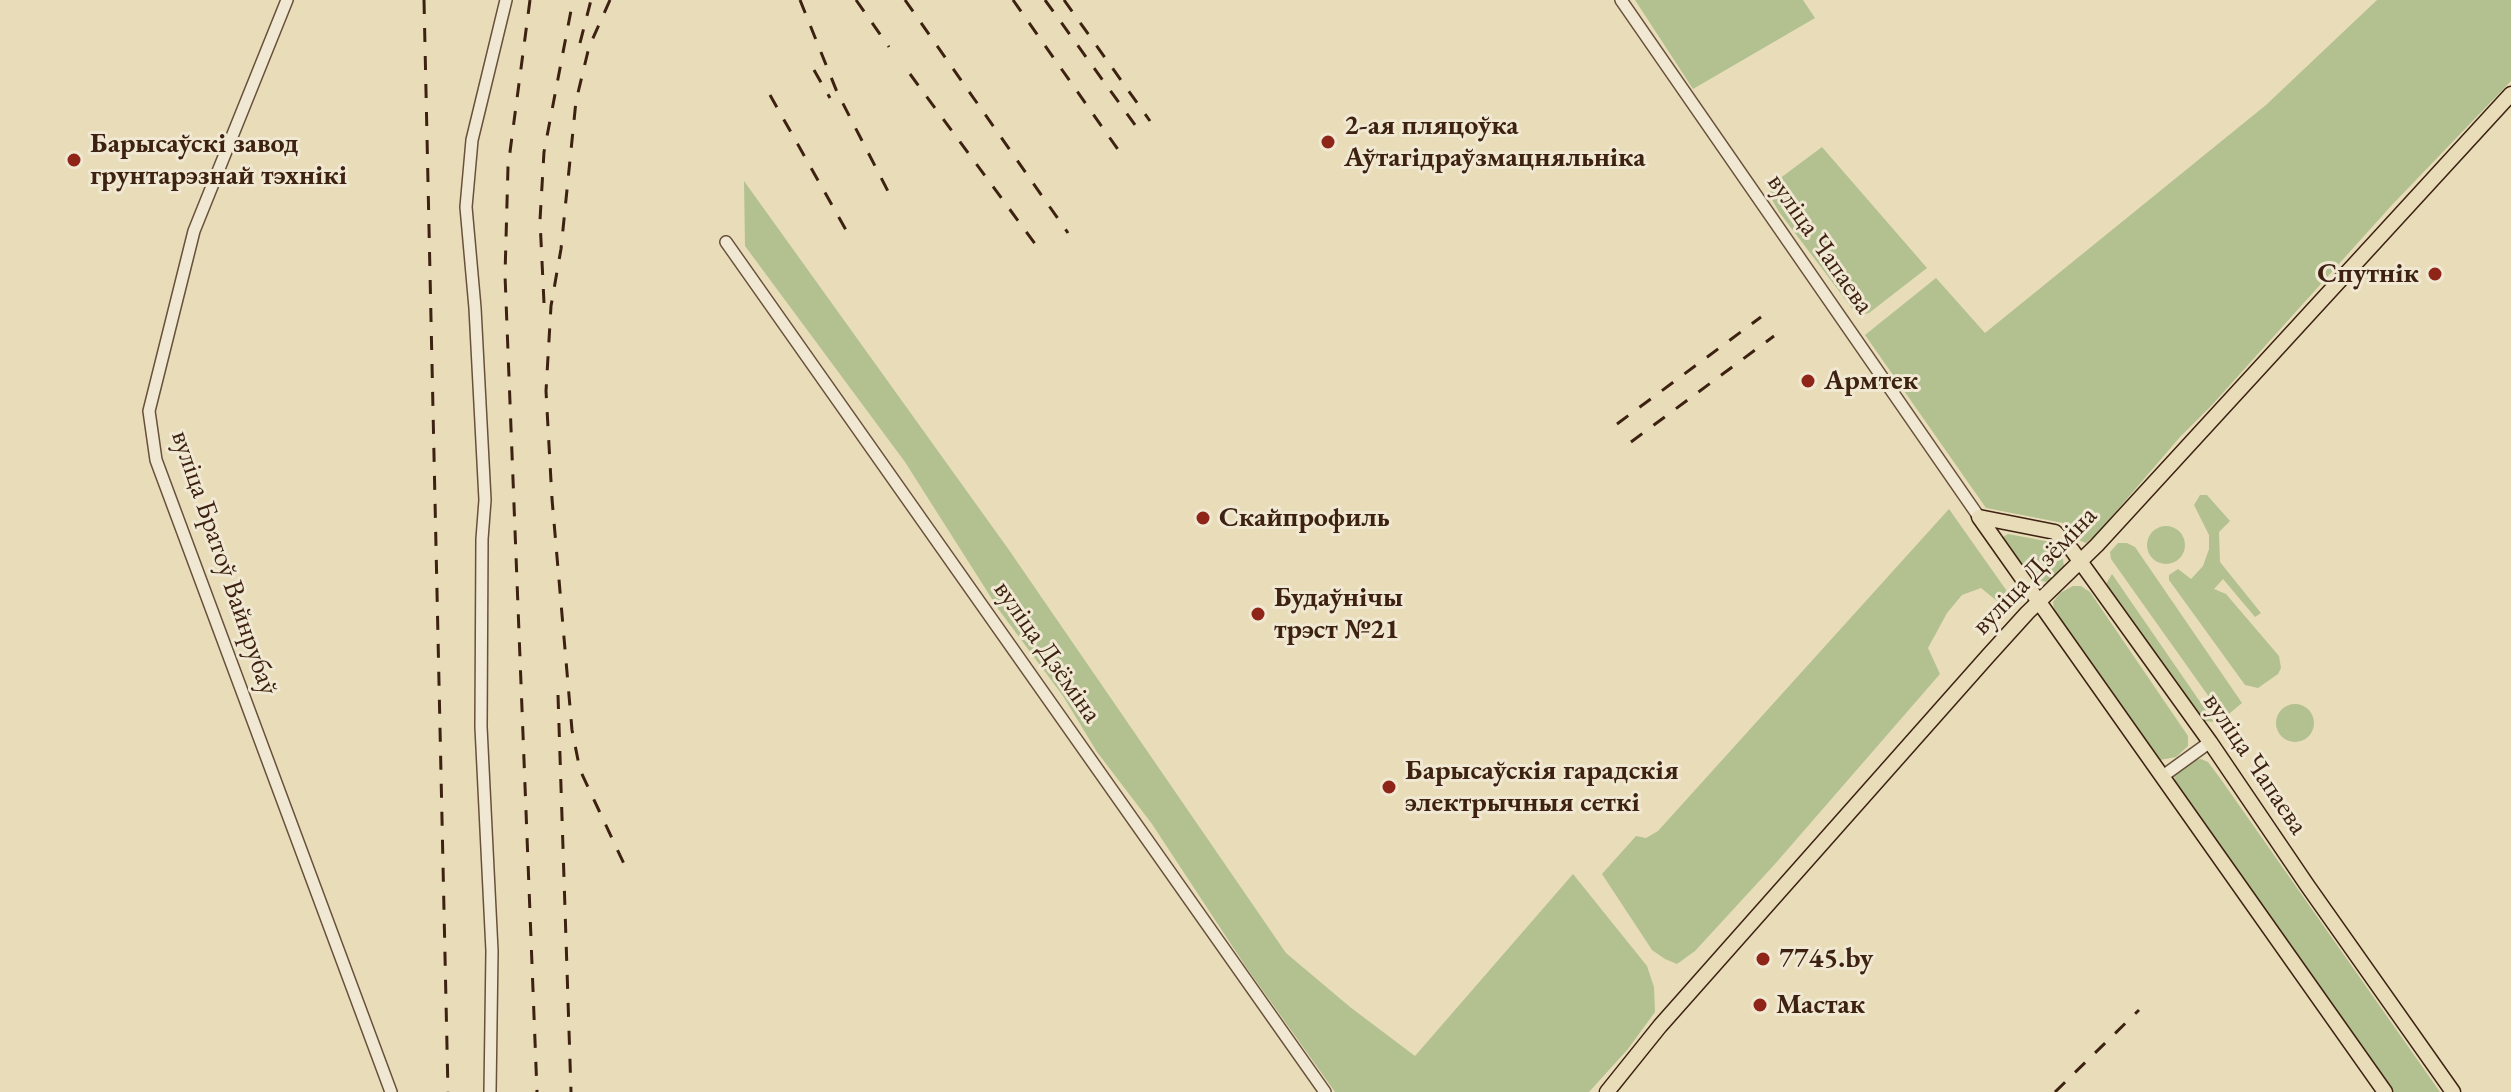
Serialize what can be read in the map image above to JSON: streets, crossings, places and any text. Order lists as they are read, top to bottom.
{
  "streets": {
    "main road": ["вуліца Чапаева", "вуліца Дзёміна"],
    "street": ["вуліца Братоў Вайнрубаў"]
  },
  "crossings": [
    ["вуліца Чапаева", "вуліца Дзёміна"]
  ],
  "places": [
    "2-ая пляцоўка Аўтагідраўзмацняльніка",
    "Барысаўскі завод грунтарэзнай тэхнікі",
    "Спутнік",
    "Армтек",
    "Скайпрофиль",
    "Будаўнічы трэст №21",
    "Барысаўскія гарадскія электрычныя сеткі",
    "7745.by",
    "Мастак"
  ]
}
